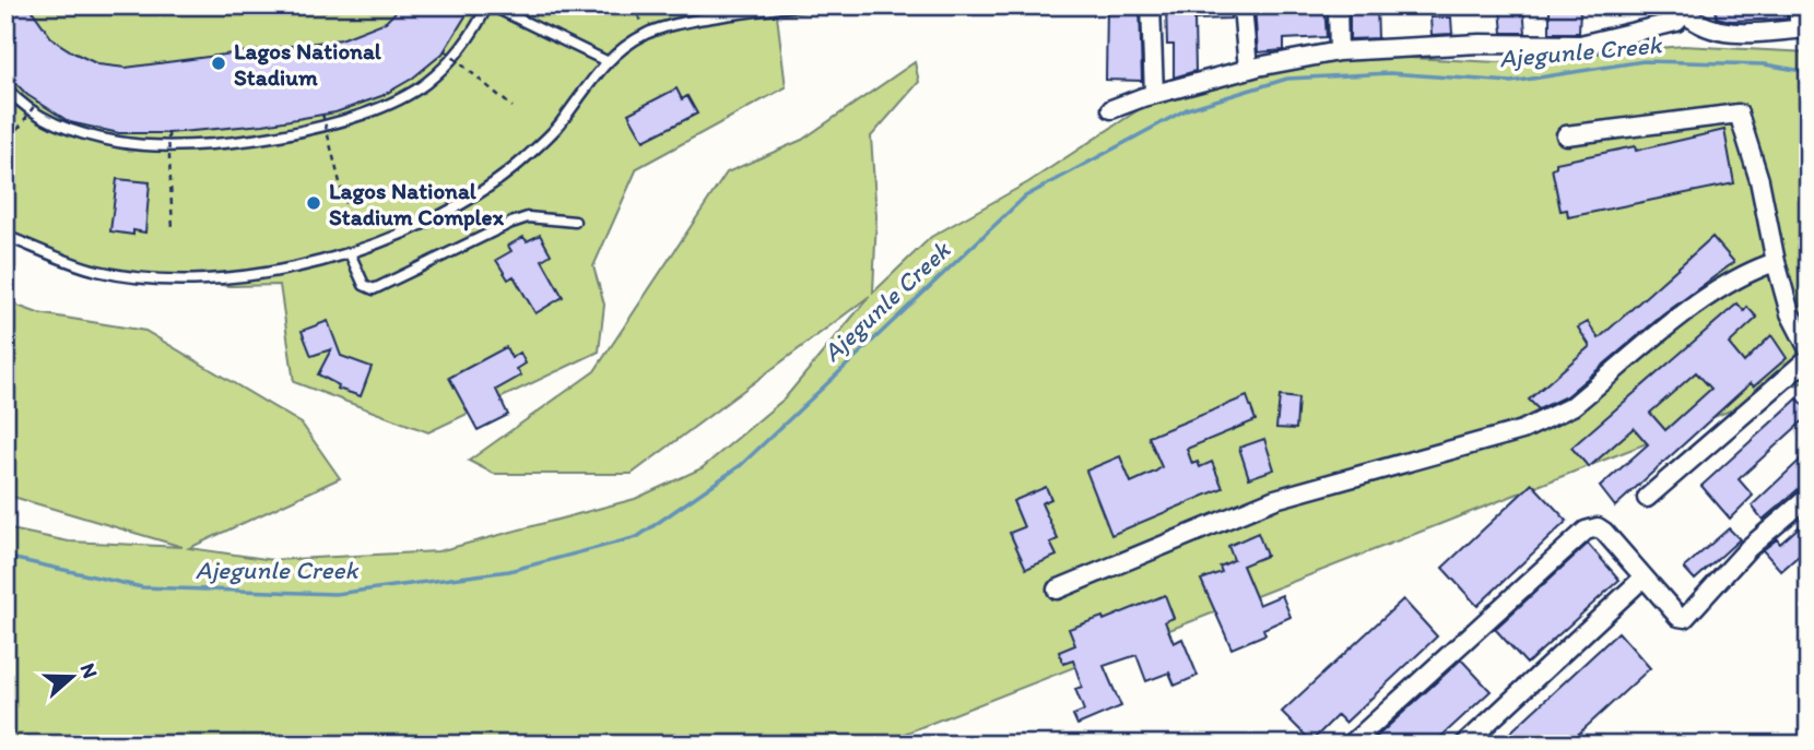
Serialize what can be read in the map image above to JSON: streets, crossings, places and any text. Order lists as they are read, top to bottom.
{
  "water": ["Ajegunle Creek"],
  "places": ["Lagos National Stadium", "Lagos National Stadium Complex"],
  "north": "right"
}
